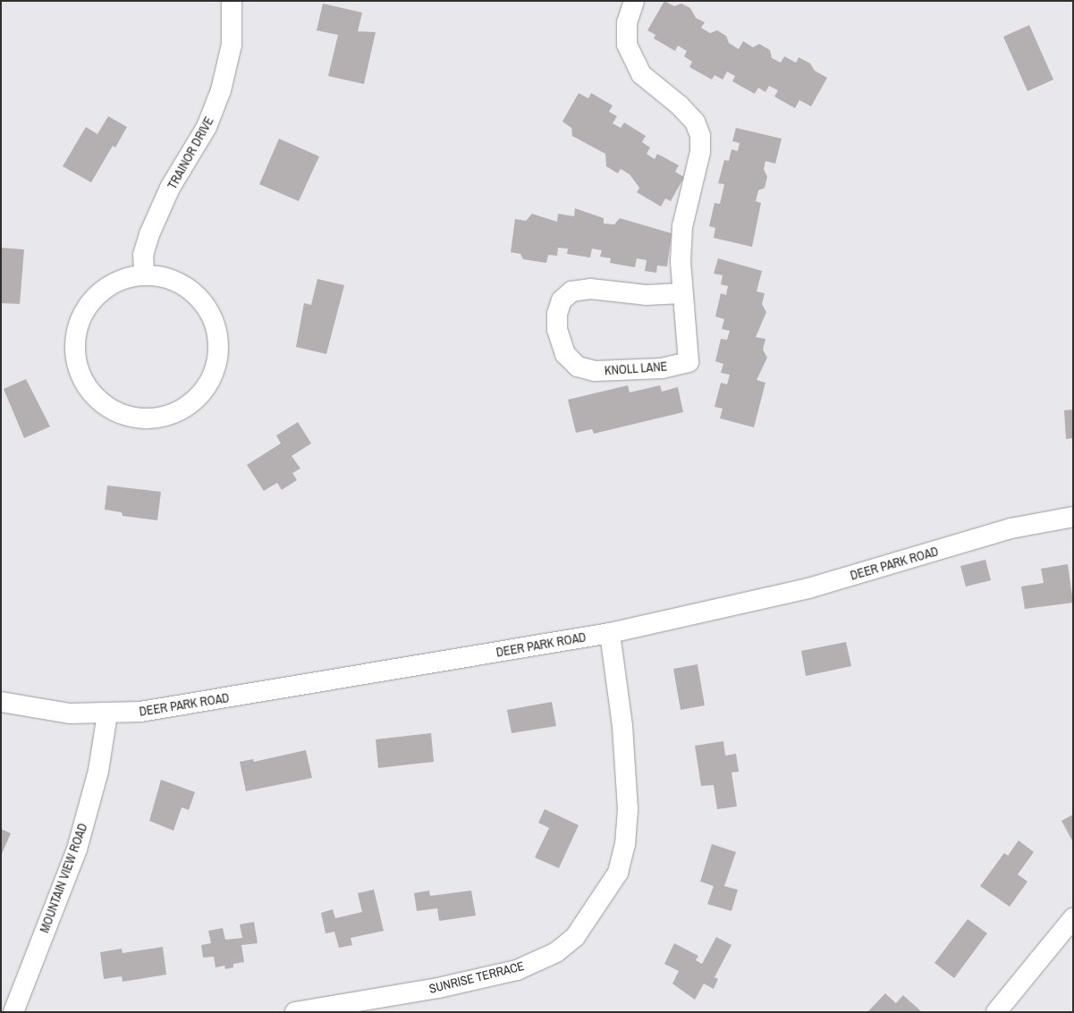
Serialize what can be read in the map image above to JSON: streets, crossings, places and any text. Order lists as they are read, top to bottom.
{
  "streets": {
    "street": [
      "TRAINOR DRIVE",
      "KNOLL LANE",
      "DEER PARK ROAD",
      "MOUNTAIN VIEW ROAD",
      "SUNRISE TERRACE"
    ]
  },
  "crossings": [
    ["DEER PARK ROAD", "MOUNTAIN VIEW ROAD"],
    ["DEER PARK ROAD", "SUNRISE TERRACE"]
  ]
}
